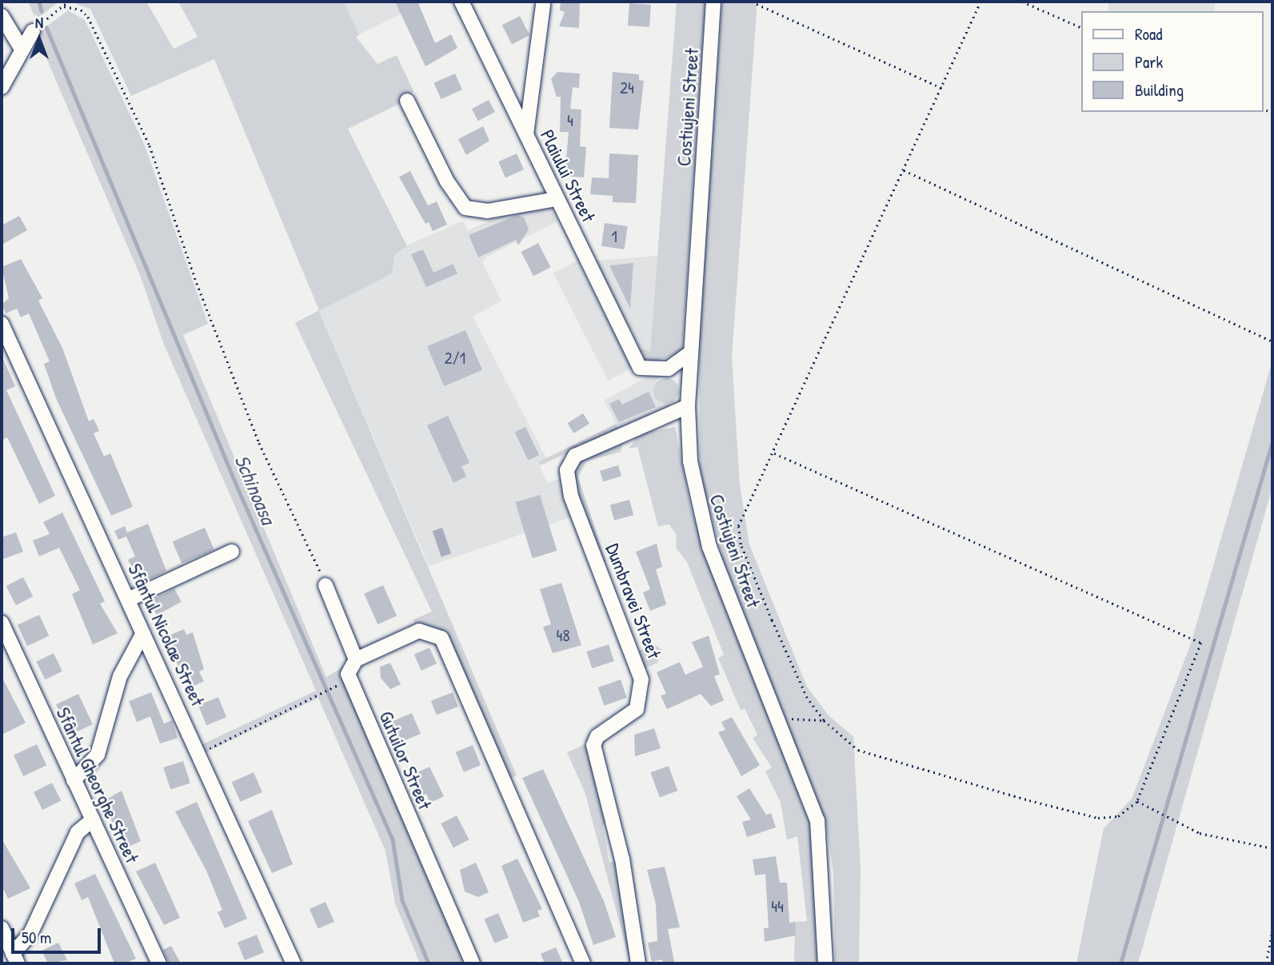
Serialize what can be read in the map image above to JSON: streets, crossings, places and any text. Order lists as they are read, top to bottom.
{
  "streets": {
    "street": [
      "Costiujeni Street",
      "Plaiului Street",
      "Dumbravei Street",
      "Sfântul Nicolae Street",
      "Gutuilor Street",
      "Sfântul Gheorghe Street"
    ]
  },
  "crossings": [
    ["Costiujeni Street", "Plaiului Street"],
    ["Costiujeni Street", "Dumbravei Street"]
  ],
  "water": ["Schinoasa"],
  "house_numbers": [
    "24",
    "4",
    "1",
    "2/1",
    "48",
    "44"
  ],
  "legend": ["Road", "Park", "Building"],
  "scale_bar": "50 m",
  "north": "top"
}
